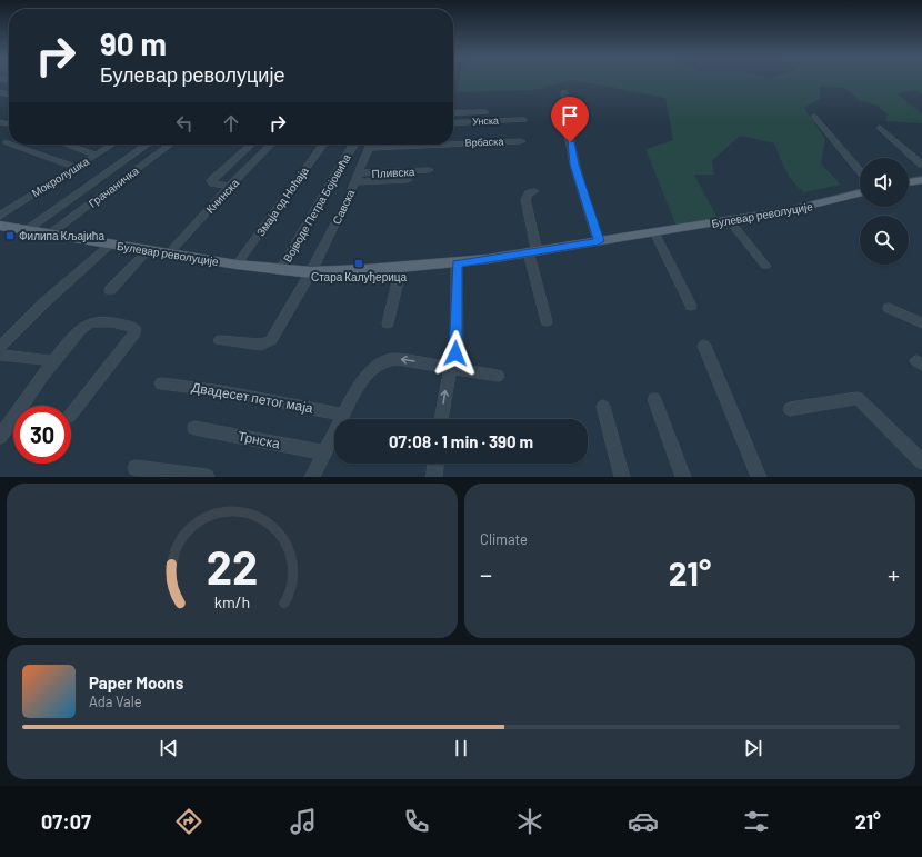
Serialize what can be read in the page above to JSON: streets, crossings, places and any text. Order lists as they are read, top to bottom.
{
  "streets": {
    "main road": ["Булевар револуције"],
    "street": [
      "Унска",
      "Врбаска",
      "Пливска",
      "Мокролушка",
      "Грачаничка",
      "Книнска",
      "Змаја од Ноћаја",
      "Савска",
      "Војводе Петра Бојовића",
      "Двадесет петог маја",
      "Трнска"
    ]
  },
  "crossings": [
    ["Пливска", "Савска"],
    ["Грачаничка", "Булевар револуције"],
    ["Книнска", "Булевар револуције"],
    ["Змаја од Ноћаја", "Булевар револуције"],
    ["Савска", "Булевар револуције"],
    ["Војводе Петра Бојовића", "Булевар револуције"]
  ],
  "places": {
    "transit": ["Филипа Кљајића", "Стара Калуђерица"]
  },
  "page": {
    "turn": ["90 m", "Булевар револуције"],
    "limit": "30",
    "trip": "07:08 · 1 min · 390 m",
    "tile": "Climate",
    "heat": ["−", "21°", "+"],
    "song": ["Paper Moons", "Ada Vale"],
    "tabs": ["07:07", "21°"],
    "gauge": ["22", "km/h"]
  }
}
